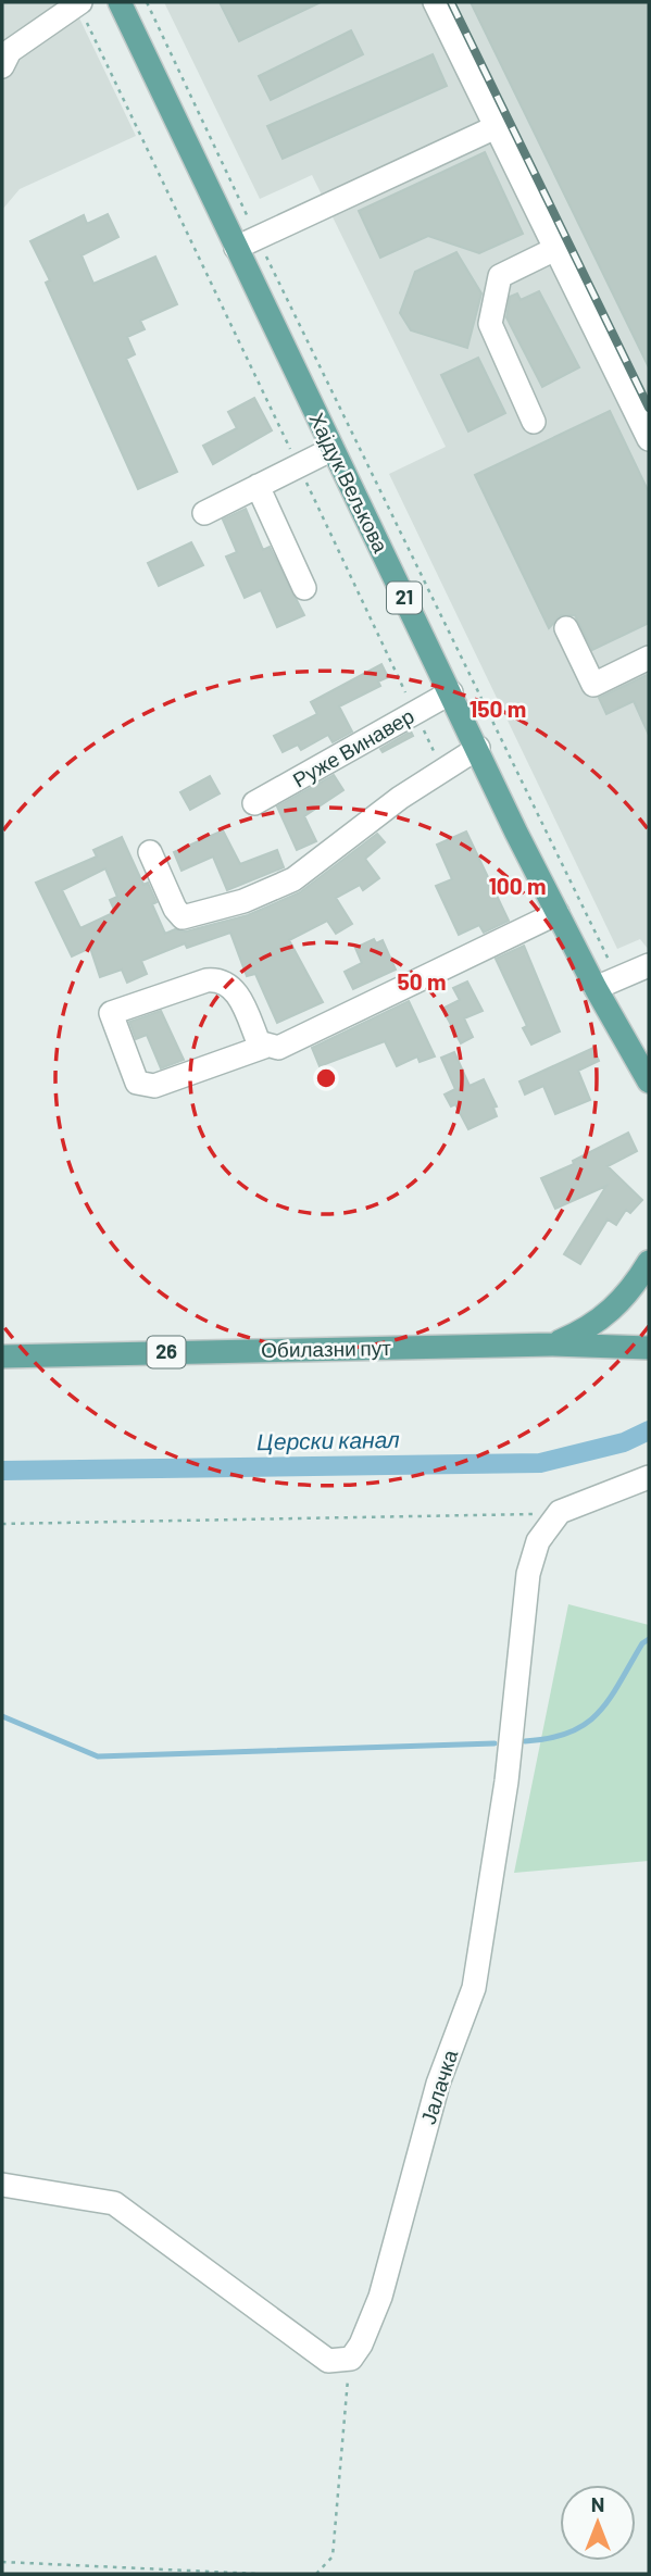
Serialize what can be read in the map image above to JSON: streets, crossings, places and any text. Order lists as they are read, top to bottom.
{
  "streets": {
    "main road": [
      "Хајдук Вељкова",
      "21",
      "Обилазни пут",
      "26"
    ],
    "street": ["Руже Винавер", "Јалачка"]
  },
  "crossings": [
    ["Хајдук Вељкова", "Руже Винавер"]
  ],
  "water": ["Церски канал"],
  "north": "top",
  "rings": ["150 m", "100 m", "50 m"]
}
